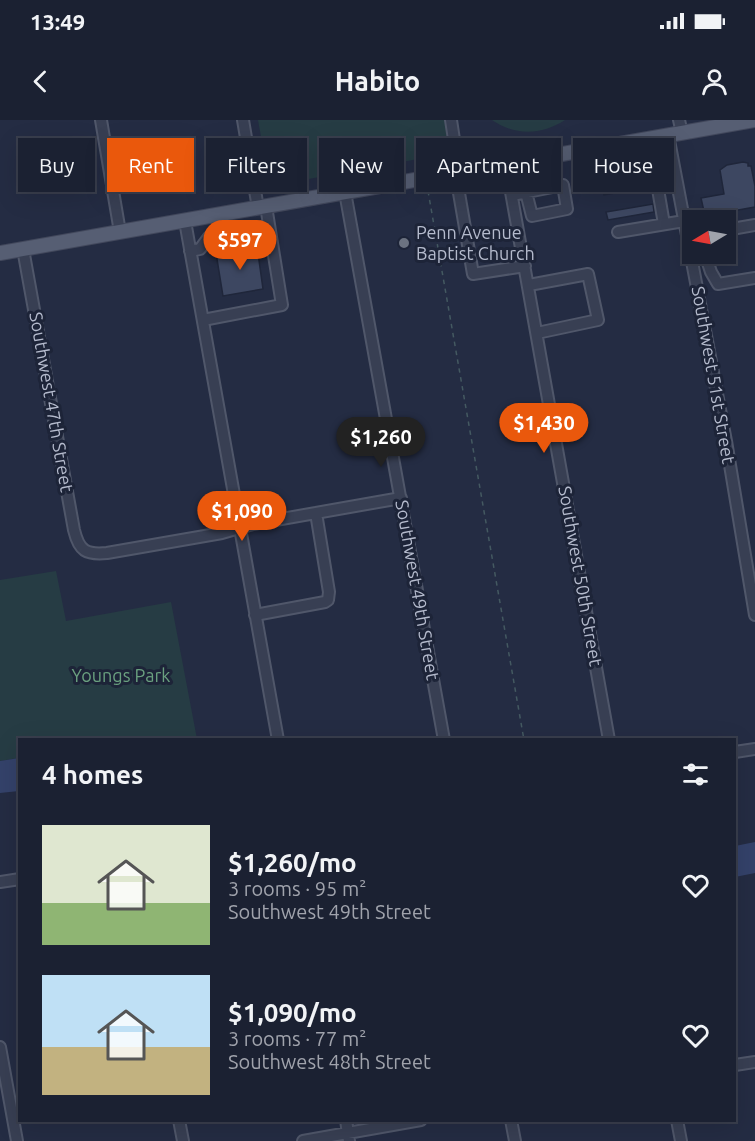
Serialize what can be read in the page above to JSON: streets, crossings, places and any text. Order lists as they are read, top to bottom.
{
  "streets": {
    "street": [
      "Southwest 51st Street",
      "Southwest 47th Street",
      "Southwest 50th Street",
      "Southwest 49th Street"
    ]
  },
  "parks": ["Youngs Park"],
  "places": ["Penn Avenue Baptist Church"],
  "north": "left",
  "page": {
    "status": "13:49",
    "header": "Habito",
    "chip": [
      "Buy",
      "Rent",
      "Filters",
      "New",
      "Apartment",
      "House"
    ],
    "price": [
      "$597",
      "$1,430",
      "$1,260",
      "$1,090"
    ],
    "heading": "4 homes",
    "list": [
      {
        "name": "$1,260/mo",
        "note": "3 rooms · 95 m² · Southwest 49th Street"
      },
      {
        "name": "$1,090/mo",
        "note": "3 rooms · 77 m² · Southwest 48th Street"
      }
    ]
  }
}
